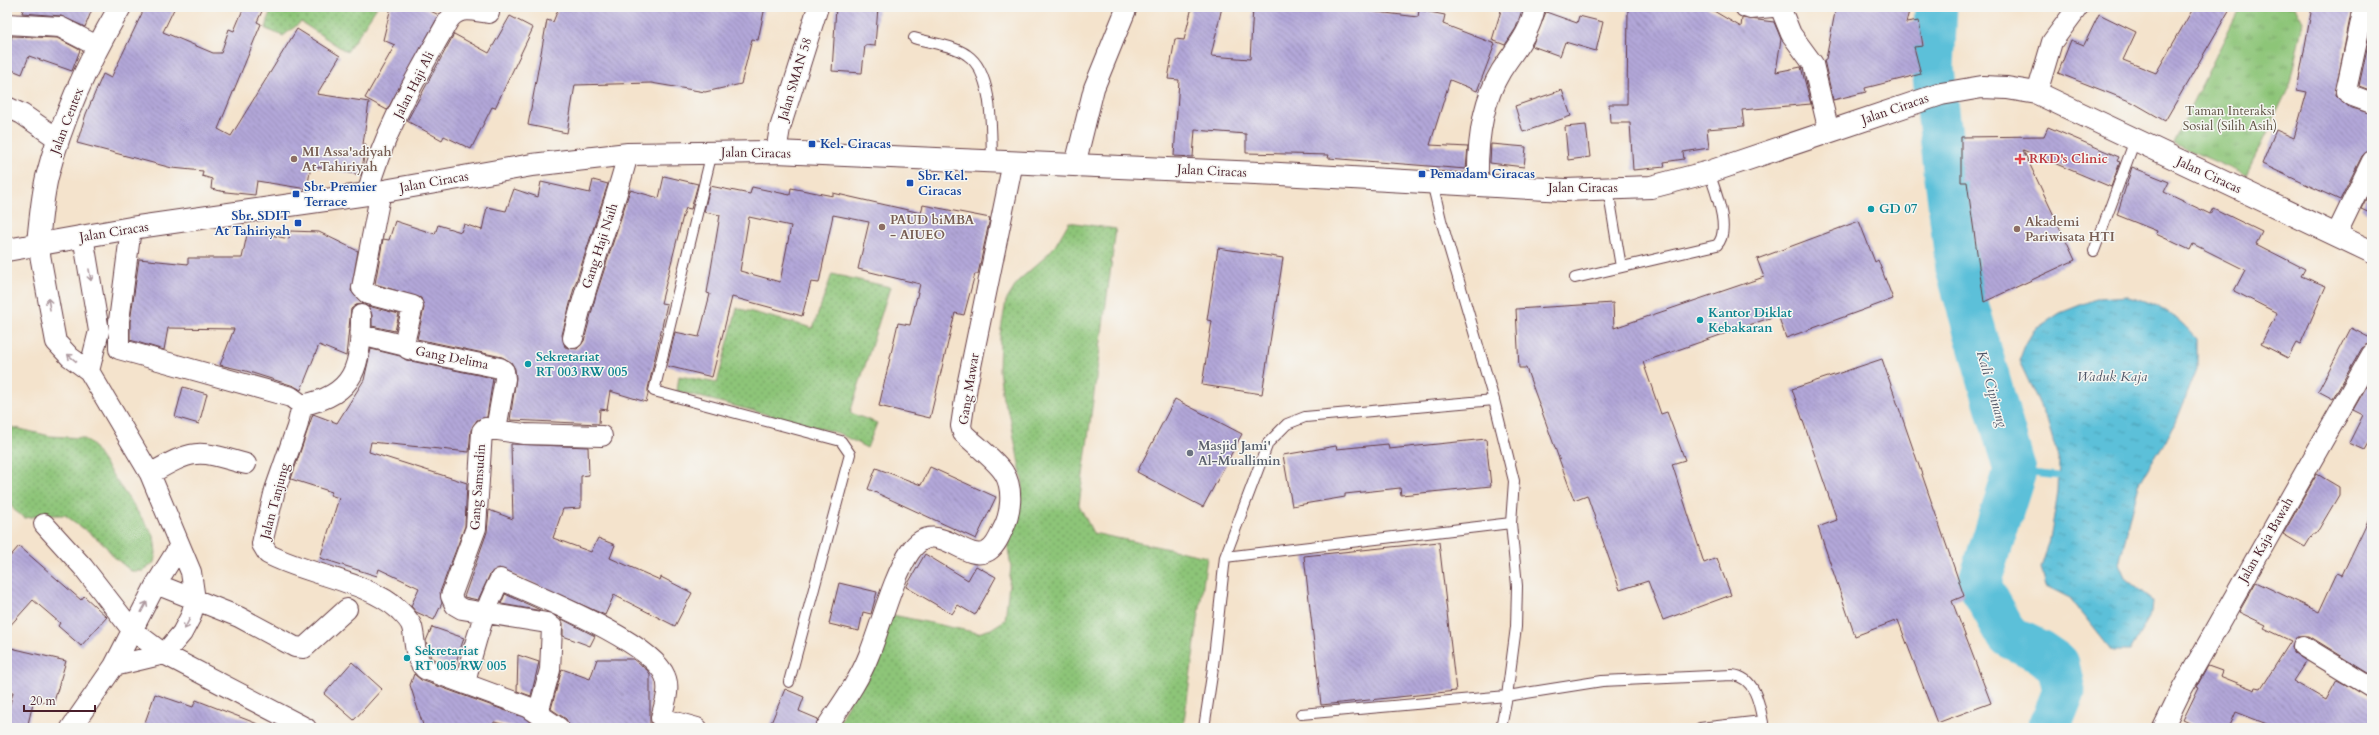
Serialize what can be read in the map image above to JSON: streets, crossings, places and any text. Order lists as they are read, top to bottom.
{
  "streets": {
    "street": [
      "Jalan SMAN 58",
      "Jalan Haji Ali",
      "Jalan Ciracas",
      "Jalan Centex",
      "Gang Haji Naih",
      "Gang Delima",
      "Gang Mawar",
      "Gang Samsudin",
      "Jalan Tanjung",
      "Jalan Kaja Bawah"
    ]
  },
  "crossings": [
    ["Jalan SMAN 58", "Jalan Ciracas"],
    ["Jalan Haji Ali", "Jalan Ciracas"],
    ["Jalan Haji Ali", "Gang Delima"],
    ["Jalan Ciracas", "Jalan Centex"],
    ["Jalan Ciracas", "Gang Haji Naih"],
    ["Jalan Ciracas", "Gang Delima"],
    ["Jalan Ciracas", "Gang Mawar"],
    ["Gang Delima", "Gang Samsudin"],
    ["Gang Samsudin", "Jalan Tanjung"]
  ],
  "water": ["Waduk Kaja", "Kali Cipinang"],
  "parks": ["Taman Interaksi Sosial (Silih Asih)"],
  "places": {
    "transit": [
      "Kel. Ciracas",
      "Pemadam Ciracas",
      "Sbr. Kel. Ciracas",
      "Sbr. Premier Terrace",
      "Sbr. SDIT At Tahiriyah"
    ],
    "other": [
      "MI Assa'adiyah At Tahiriyah",
      "GD 07",
      "PAUD biMBA - AIUEO",
      "Akademi Pariwisata HTI",
      "Kantor Diklat Kebakaran",
      "Sekretariat RT 003 RW 005",
      "Masjid Jami' Al-Muallimin",
      "Sekretariat RT 005 RW 005"
    ],
    "health": ["RKD's Clinic"]
  },
  "scale_bar": "20 m"
}
